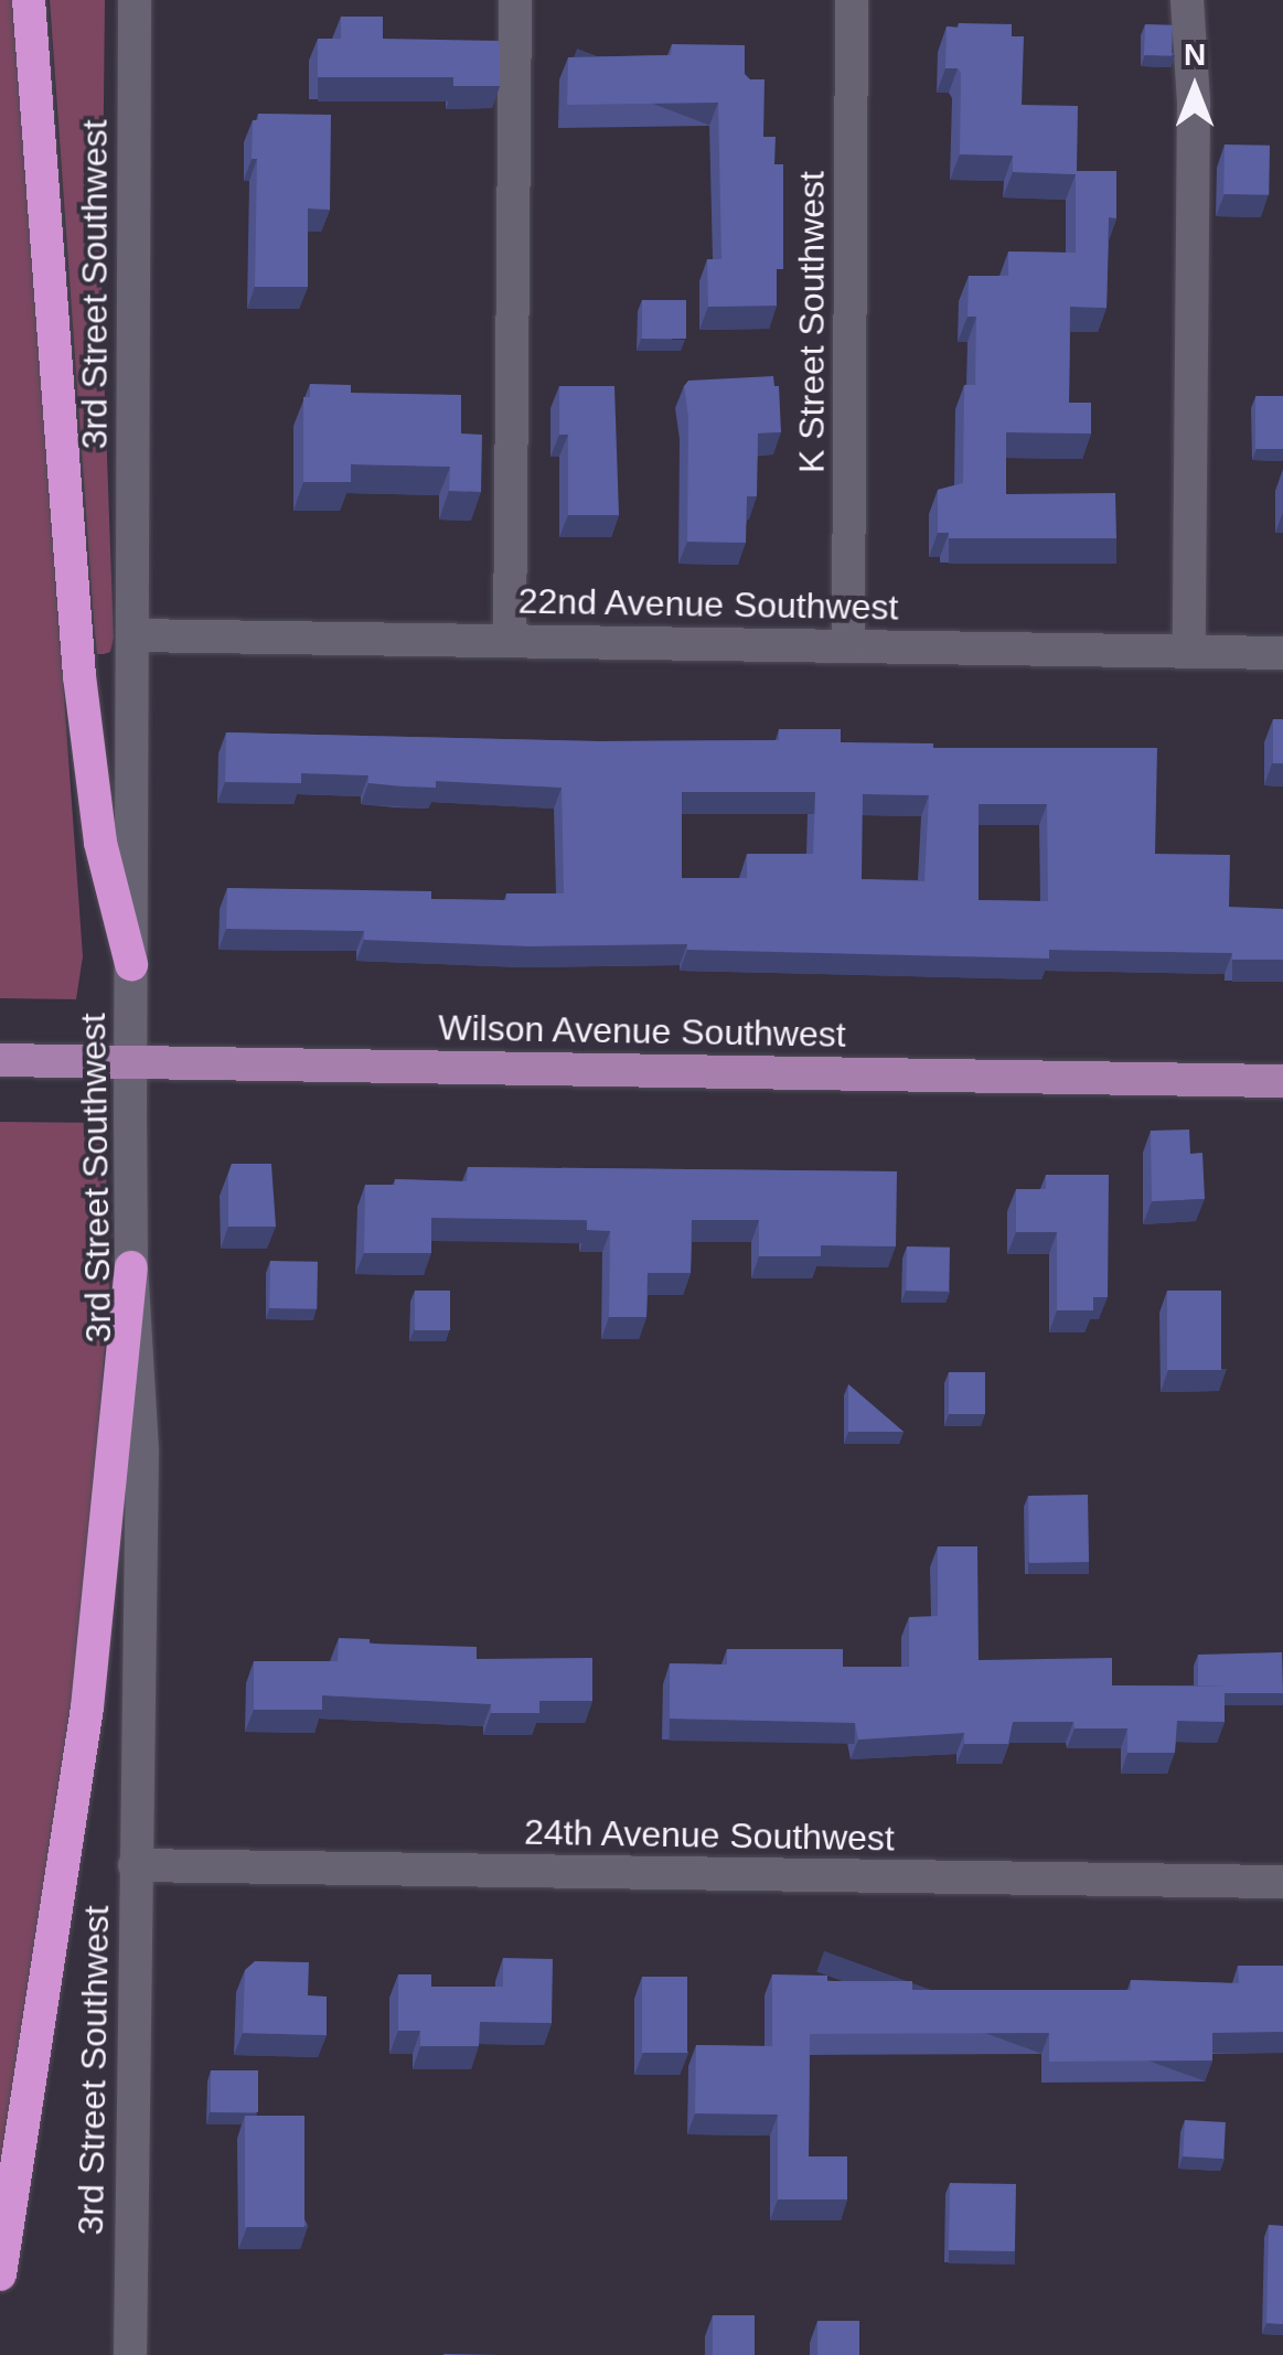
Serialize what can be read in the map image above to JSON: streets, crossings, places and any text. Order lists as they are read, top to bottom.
{
  "streets": {
    "main road": ["Wilson Avenue Southwest"],
    "street": [
      "3rd Street Southwest",
      "K Street Southwest",
      "22nd Avenue Southwest",
      "24th Avenue Southwest"
    ]
  },
  "crossings": [
    ["3rd Street Southwest", "22nd Avenue Southwest"],
    ["3rd Street Southwest", "Wilson Avenue Southwest"],
    ["3rd Street Southwest", "24th Avenue Southwest"],
    ["K Street Southwest", "22nd Avenue Southwest"]
  ],
  "north": "top"
}
